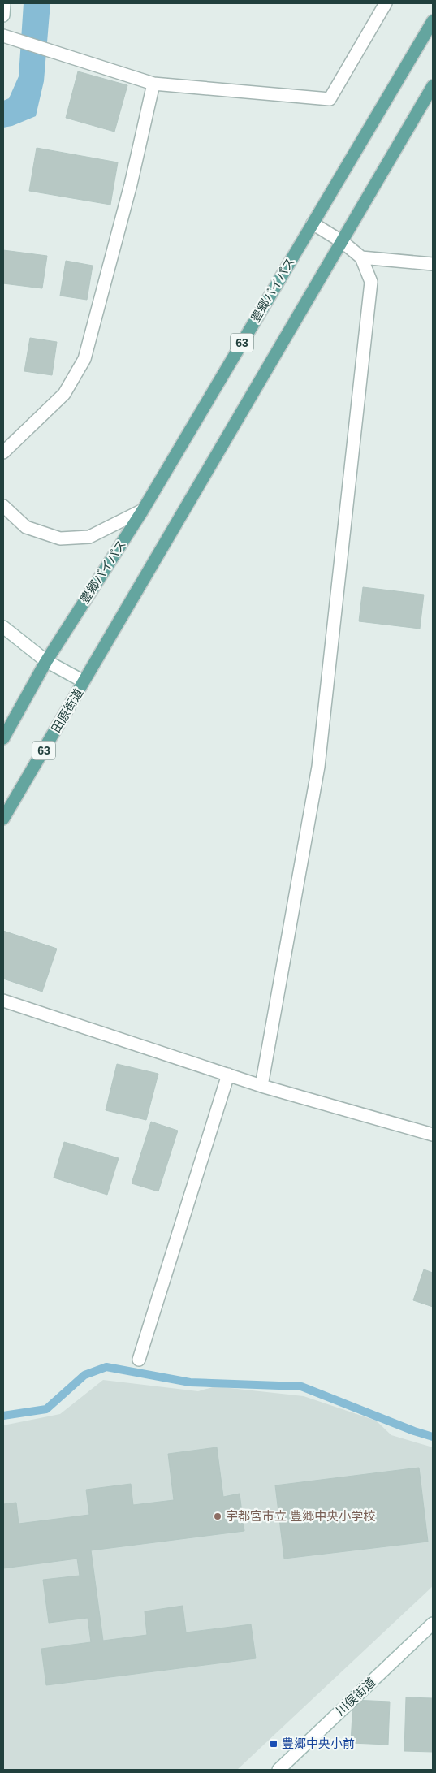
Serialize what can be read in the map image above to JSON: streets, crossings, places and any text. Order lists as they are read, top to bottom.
{
  "streets": {
    "main road": ["豊郷バイパス", "63", "田原街道"],
    "street": ["川俣街道"]
  },
  "crossings": [
    ["豊郷バイパス", "63"],
    ["豊郷バイパス", "田原街道"],
    ["63", "田原街道"]
  ],
  "places": {
    "other": ["宇都宮市立 豊郷中央小学校"],
    "transit": ["豊郷中央小前"]
  }
}
